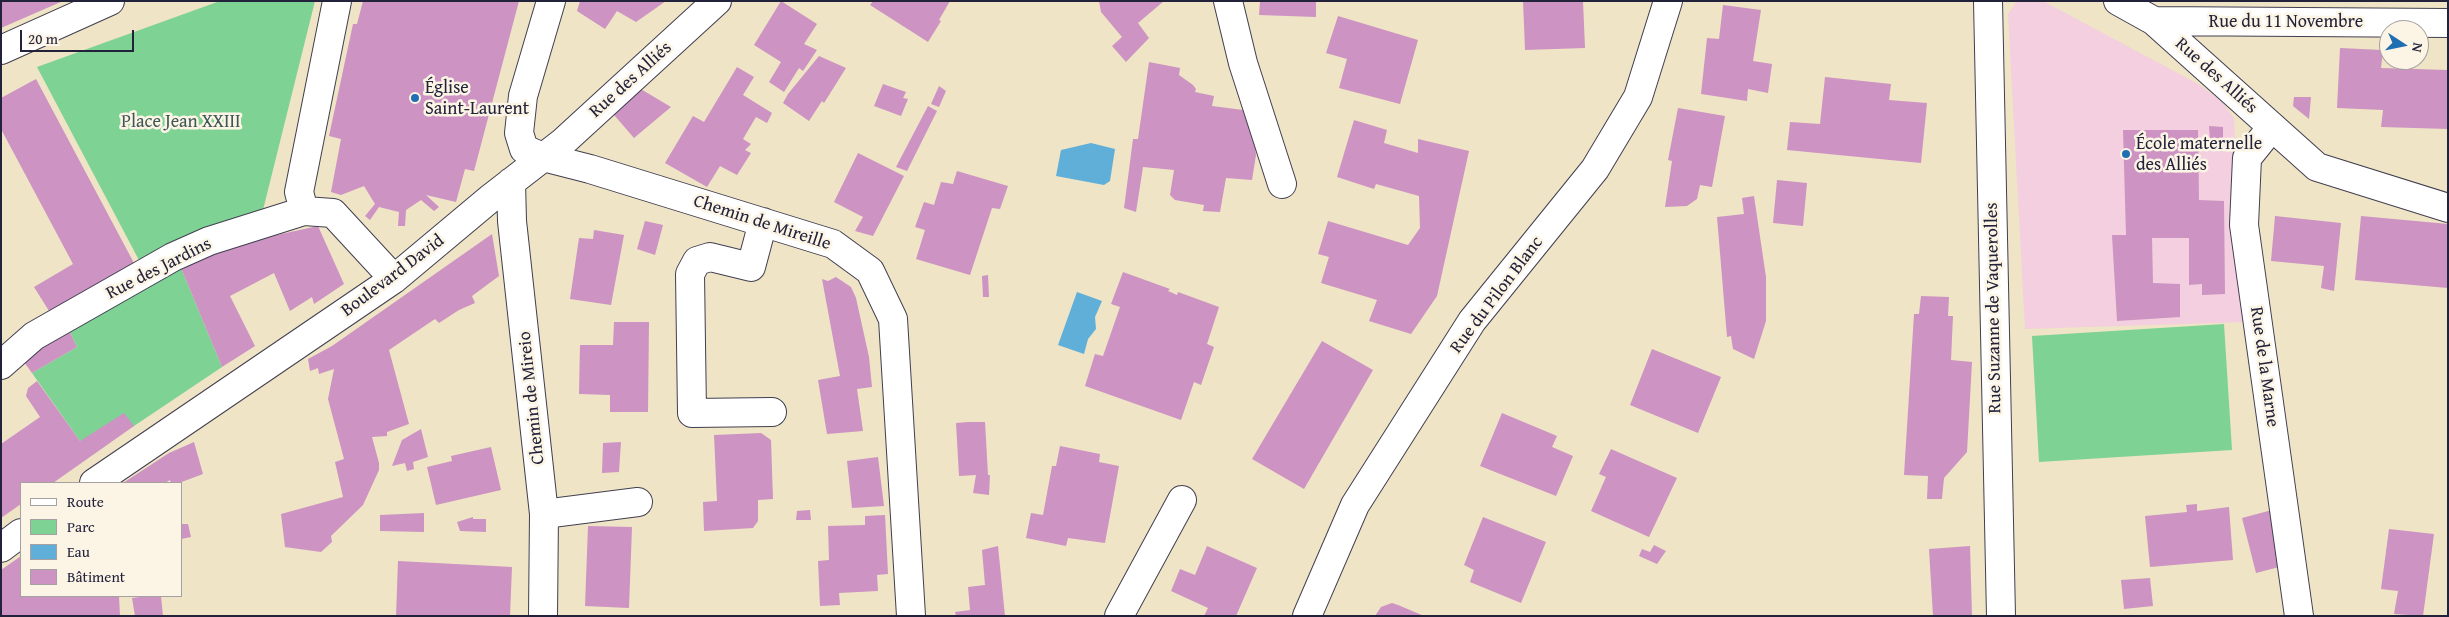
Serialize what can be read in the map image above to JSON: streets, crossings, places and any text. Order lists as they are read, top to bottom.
{
  "streets": {
    "street": [
      "Rue du 11 Novembre",
      "Rue des Alliés",
      "Chemin de Mireille",
      "Rue des Jardins",
      "Boulevard David",
      "Rue du Pilon Blanc",
      "Rue Suzanne de Vaquerolles",
      "Rue de la Marne",
      "Chemin de Mireio"
    ]
  },
  "crossings": [
    ["Rue du 11 Novembre", "Rue des Alliés"],
    ["Rue des Alliés", "Chemin de Mireille"],
    ["Rue des Alliés", "Boulevard David"],
    ["Rue des Alliés", "Rue de la Marne"],
    ["Chemin de Mireille", "Boulevard David"],
    ["Rue des Jardins", "Boulevard David"],
    ["Boulevard David", "Chemin de Mireio"]
  ],
  "parks": ["Place Jean XXIII"],
  "places": ["Église Saint-Laurent", "École maternelle des Alliés"],
  "legend": [
    "Route",
    "Parc",
    "Eau",
    "Bâtiment"
  ],
  "scale_bar": "20 m",
  "north": "right"
}
